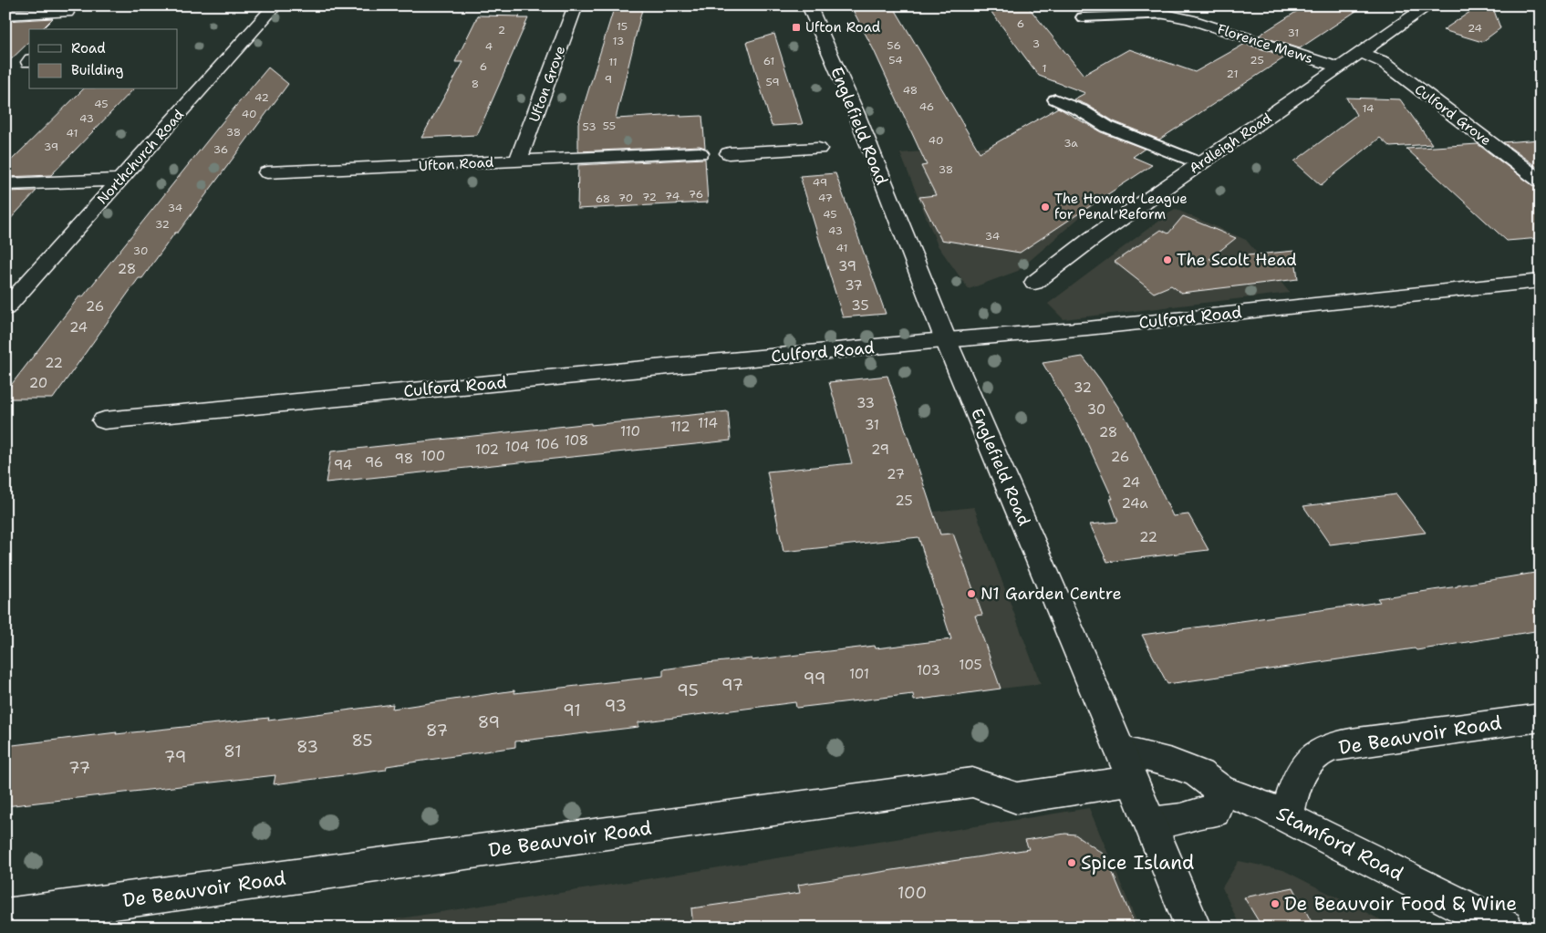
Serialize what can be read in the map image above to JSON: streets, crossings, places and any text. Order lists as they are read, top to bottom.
{
  "streets": {
    "street": [
      "Florence Mews",
      "Ufton Grove",
      "Culford Grove",
      "Englefield Road",
      "Ardleigh Road",
      "Northchurch Road",
      "Ufton Road",
      "Culford Road",
      "De Beauvoir Road",
      "Stamford Road"
    ]
  },
  "crossings": [
    ["Florence Mews", "Ardleigh Road"],
    ["Ufton Grove", "Ufton Road"],
    ["Culford Grove", "Ardleigh Road"],
    ["Englefield Road", "Culford Road"],
    ["Englefield Road", "De Beauvoir Road"],
    ["Englefield Road", "Stamford Road"],
    ["De Beauvoir Road", "Stamford Road"]
  ],
  "places": {
    "transit": ["Ufton Road"],
    "other": [
      "The Howard League for Penal Reform",
      "The Scolt Head",
      "N1 Garden Centre",
      "Spice Island",
      "De Beauvoir Food & Wine"
    ]
  },
  "house_numbers": [
    "6",
    "15",
    "24",
    "2",
    "31",
    "13",
    "3",
    "56",
    "4",
    "54",
    "25",
    "61",
    "11",
    "6",
    "1",
    "21",
    "9",
    "59",
    "8",
    "48",
    "42",
    "45",
    "46",
    "14",
    "40",
    "43",
    "55",
    "53",
    "38",
    "41",
    "40",
    "3a",
    "39",
    "36",
    "38",
    "49",
    "76",
    "74",
    "72",
    "70",
    "47",
    "68",
    "34",
    "45",
    "32",
    "43",
    "34",
    "41",
    "30",
    "39",
    "28",
    "37",
    "35",
    "26",
    "24",
    "22",
    "20",
    "32",
    "33",
    "30",
    "114",
    "31",
    "112",
    "110",
    "28",
    "108",
    "106",
    "104",
    "102",
    "29",
    "100",
    "26",
    "98",
    "96",
    "94",
    "27",
    "24",
    "25",
    "24a",
    "22",
    "105",
    "103",
    "101",
    "99",
    "97",
    "95",
    "93",
    "91",
    "89",
    "87",
    "85",
    "83",
    "81",
    "79",
    "77",
    "100"
  ],
  "legend": ["Road", "Building"]
}
